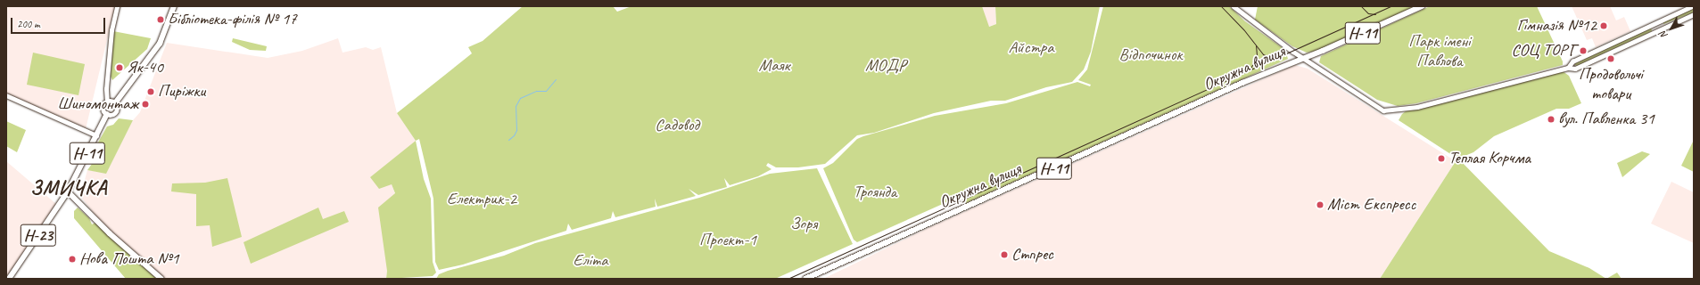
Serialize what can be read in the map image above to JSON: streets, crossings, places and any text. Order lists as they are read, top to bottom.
{
  "streets": {
    "main road": ["Н-11", "Окружна вулиця", "Н-23"]
  },
  "crossings": [
    ["Н-11", "Окружна вулиця"],
    ["Н-11", "Н-23"]
  ],
  "districts": ["ЗМИЧКА"],
  "parks": [
    "Парк імені Павлова",
    "Айстра",
    "Відпочинок",
    "Маяк",
    "МОДР",
    "Садовод",
    "Троянда",
    "Електрик-2",
    "Зоря",
    "Проект-1",
    "Еліта"
  ],
  "places": [
    "Бібліотека-філія № 17",
    "Гімназія №12",
    "СОЦ ТОРГ",
    "Продовольчі товари",
    "Як-40",
    "Пиріжки",
    "Шиномонтаж",
    "вул. Павленка 31",
    "Теплая Корчма",
    "Міст Експресс",
    "Стпрес",
    "Нова Пошта №1"
  ],
  "scale_bar": "200 m",
  "north": "bottom left"
}
